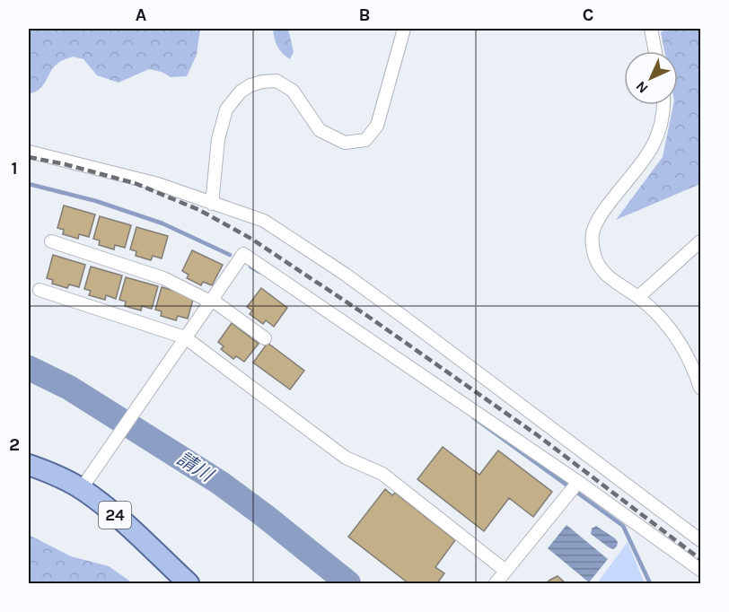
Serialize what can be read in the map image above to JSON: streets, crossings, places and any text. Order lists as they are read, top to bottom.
{
  "streets": {
    "main road": ["24"]
  },
  "water": ["請川"],
  "north": "bottom left",
  "grid": {
    "columns": ["A", "B", "C"],
    "rows": ["1", "2"]
  }
}
